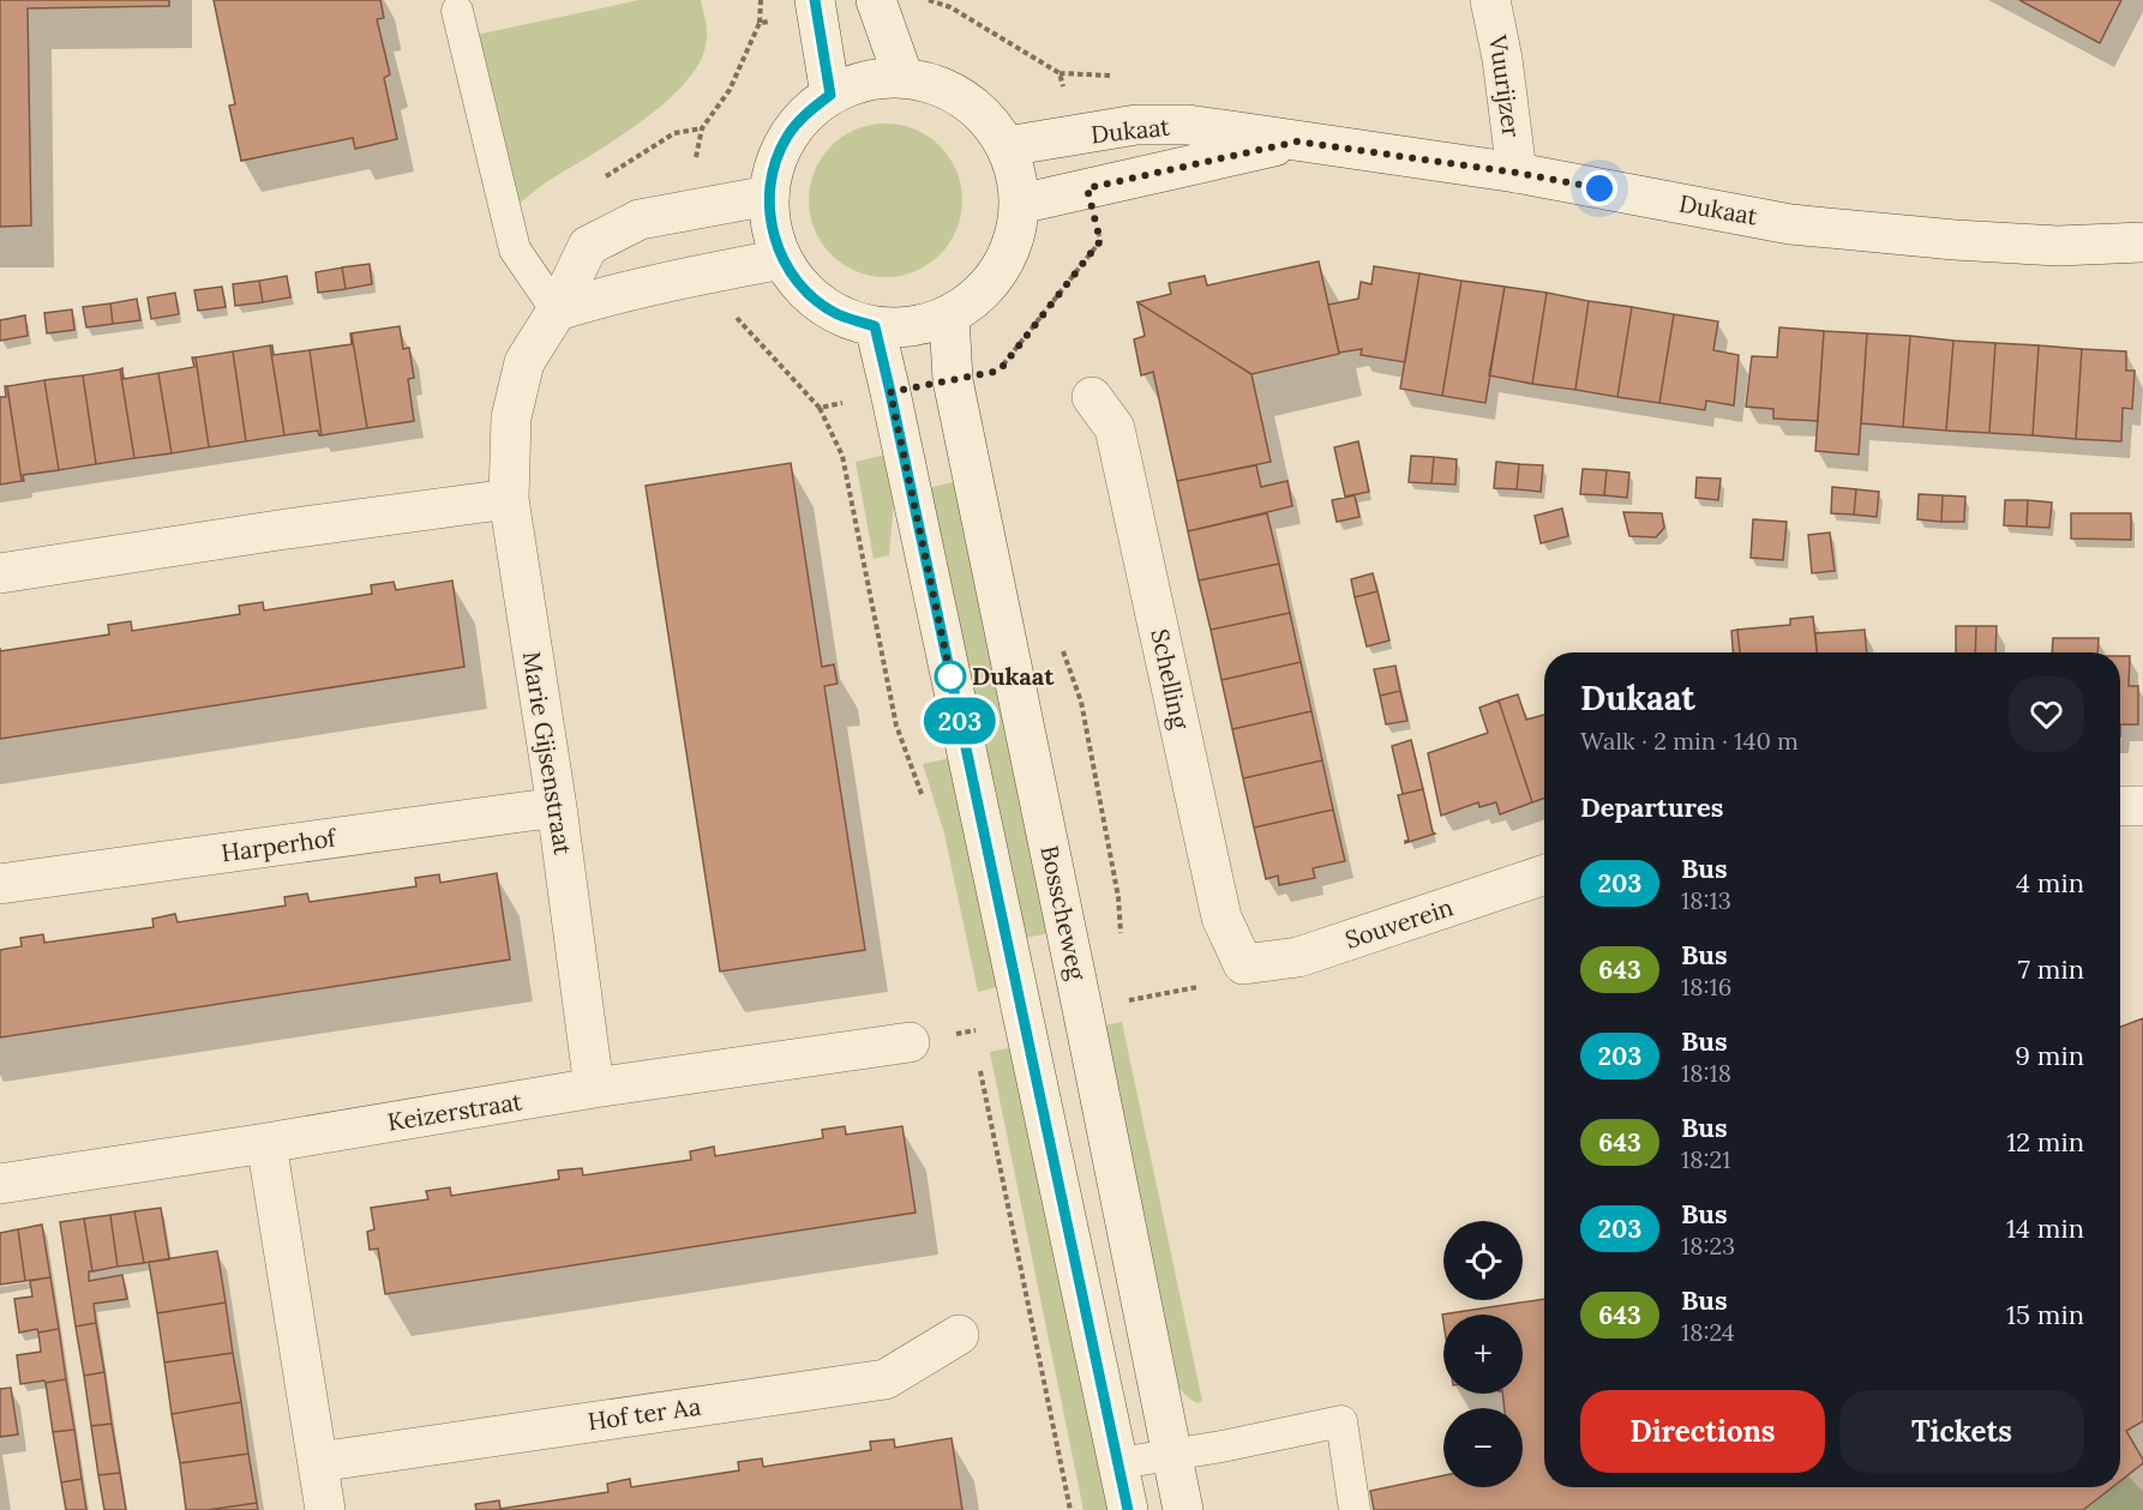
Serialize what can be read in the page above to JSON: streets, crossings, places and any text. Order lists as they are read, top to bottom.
{
  "streets": {
    "street": [
      "Vuurijzer",
      "Dukaat",
      "Schelling",
      "Marie Gijsenstraat",
      "Harperhof",
      "Bosscheweg",
      "Souverein",
      "Keizerstraat",
      "Hof ter Aa"
    ]
  },
  "crossings": [
    ["Vuurijzer", "Dukaat"],
    ["Dukaat", "Marie Gijsenstraat"],
    ["Dukaat", "Bosscheweg"],
    ["Schelling", "Souverein"],
    ["Marie Gijsenstraat", "Harperhof"],
    ["Marie Gijsenstraat", "Bosscheweg"],
    ["Marie Gijsenstraat", "Keizerstraat"]
  ],
  "places": ["Dukaat"],
  "lines": ["bus line 203"],
  "page": {
    "on_map": "203",
    "heading": [
      ["Dukaat", "Walk · 2 min · 140 m"],
      "Departures"
    ],
    "list": [
      {
        "mark": "203",
        "name": "Bus",
        "note": "18:13",
        "value": "4 min"
      },
      {
        "mark": "643",
        "name": "Bus",
        "note": "18:16",
        "value": "7 min"
      },
      {
        "mark": "203",
        "name": "Bus",
        "note": "18:18",
        "value": "9 min"
      },
      {
        "mark": "643",
        "name": "Bus",
        "note": "18:21",
        "value": "12 min"
      },
      {
        "mark": "203",
        "name": "Bus",
        "note": "18:23",
        "value": "14 min"
      },
      {
        "mark": "643",
        "name": "Bus",
        "note": "18:24",
        "value": "15 min"
      }
    ],
    "map_buttons": ["+", "−"],
    "buttons": ["Directions", "Tickets"]
  }
}
